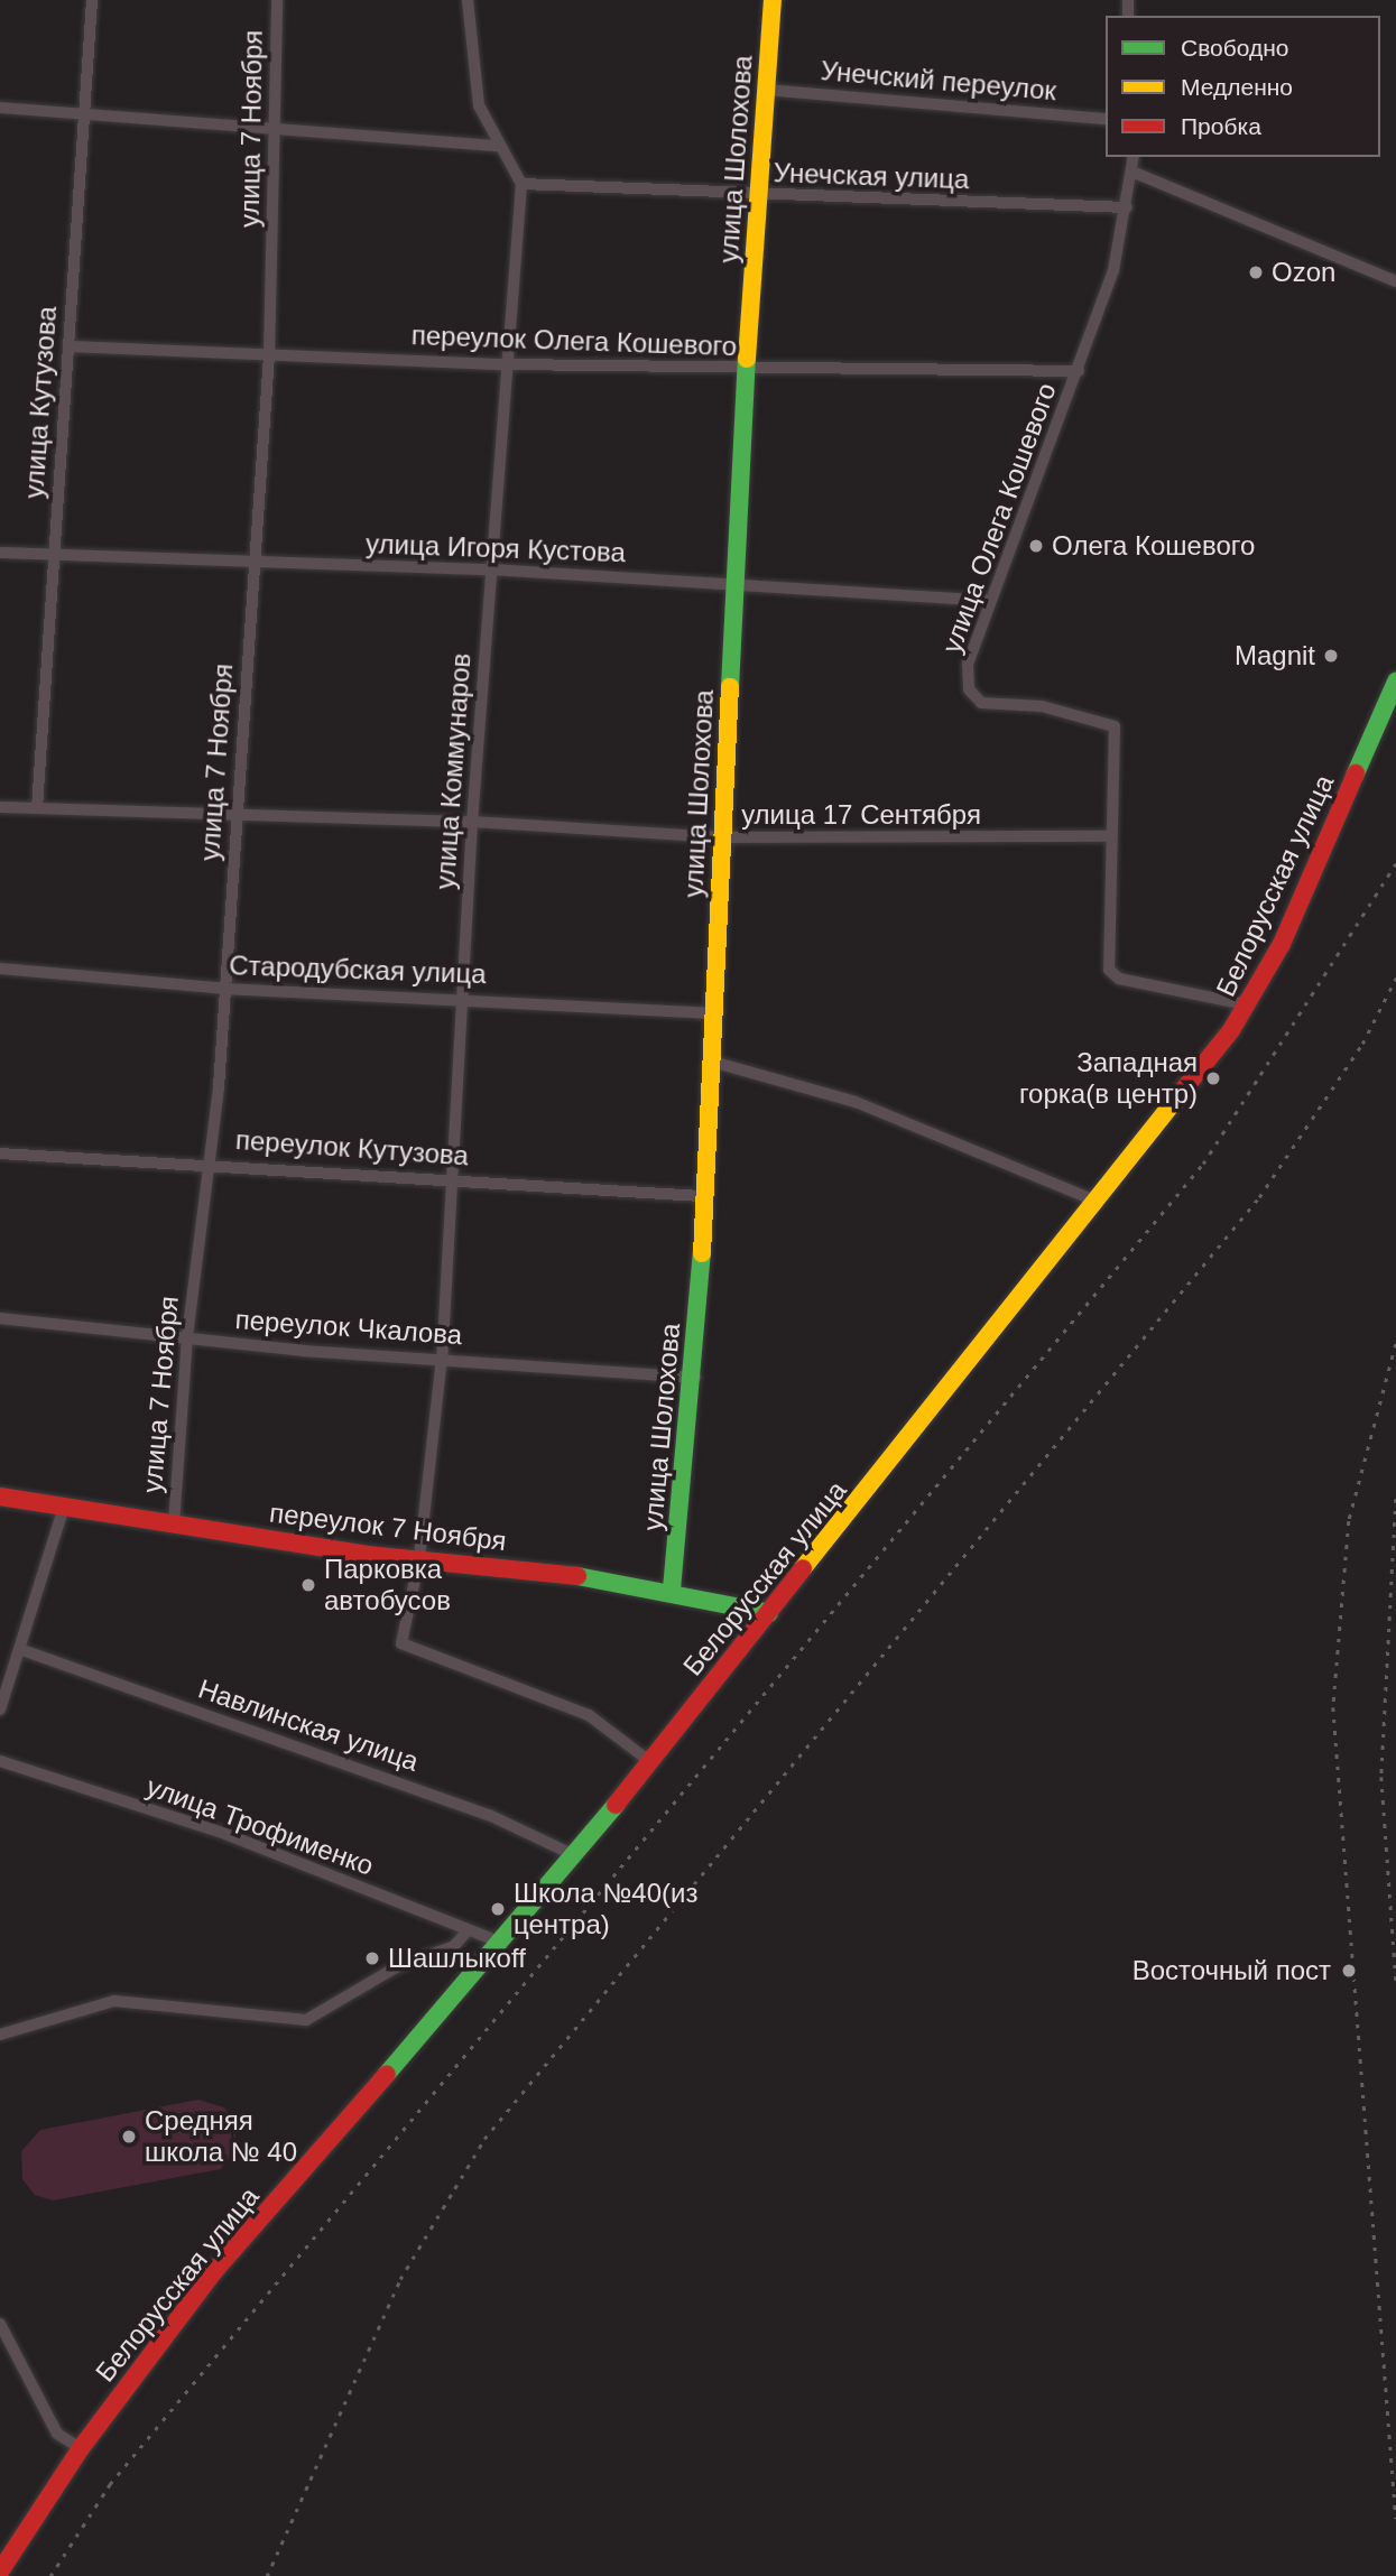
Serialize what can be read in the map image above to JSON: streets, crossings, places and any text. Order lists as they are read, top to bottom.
{
  "streets": {
    "street": [
      "Унечский переулок",
      "улица 7 Ноября",
      "улица Шолохова",
      "Унечская улица",
      "переулок Олега Кошевого",
      "улица Кутузова",
      "улица Олега Кошевого",
      "улица Игоря Кустова",
      "улица Коммунаров",
      "улица 17 Сентября",
      "Белорусская улица",
      "Стародубская улица",
      "переулок Кутузова",
      "переулок Чкалова",
      "переулок 7 Ноября",
      "Навлинская улица",
      "улица Трофименко"
    ]
  },
  "crossings": [
    ["Унечский переулок", "улица Шолохова"],
    ["улица 7 Ноября", "переулок Олега Кошевого"],
    ["улица 7 Ноября", "улица Игоря Кустова"],
    ["улица 7 Ноября", "улица 17 Сентября"],
    ["улица 7 Ноября", "Стародубская улица"],
    ["улица 7 Ноября", "переулок Кутузова"],
    ["улица 7 Ноября", "переулок Чкалова"],
    ["улица 7 Ноября", "переулок 7 Ноября"],
    ["улица Шолохова", "Унечская улица"],
    ["улица Шолохова", "переулок Олега Кошевого"],
    ["улица Шолохова", "улица Игоря Кустова"],
    ["улица Шолохова", "улица 17 Сентября"],
    ["улица Шолохова", "Стародубская улица"],
    ["улица Шолохова", "переулок Кутузова"],
    ["улица Шолохова", "переулок Чкалова"],
    ["улица Шолохова", "переулок 7 Ноября"],
    ["Унечская улица", "улица Олега Кошевого"],
    ["Унечская улица", "улица Коммунаров"],
    ["переулок Олега Кошевого", "улица Кутузова"],
    ["переулок Олега Кошевого", "улица Олега Кошевого"],
    ["переулок Олега Кошевого", "улица Коммунаров"],
    ["улица Кутузова", "улица Игоря Кустова"],
    ["улица Кутузова", "улица 17 Сентября"],
    ["улица Олега Кошевого", "улица Игоря Кустова"],
    ["улица Олега Кошевого", "улица 17 Сентября"],
    ["улица Олега Кошевого", "Белорусская улица"],
    ["улица Игоря Кустова", "улица Коммунаров"],
    ["улица Коммунаров", "улица 17 Сентября"],
    ["улица Коммунаров", "Белорусская улица"],
    ["улица Коммунаров", "Стародубская улица"],
    ["улица Коммунаров", "переулок Кутузова"],
    ["улица Коммунаров", "переулок Чкалова"],
    ["улица Коммунаров", "переулок 7 Ноября"],
    ["Белорусская улица", "переулок 7 Ноября"],
    ["Белорусская улица", "Навлинская улица"],
    ["Белорусская улица", "улица Трофименко"]
  ],
  "places": [
    "Ozon",
    "Олега Кошевого",
    "Magnit",
    "Западная горка(в центр)",
    "Парковка автобусов",
    "Школа №40(из центра)",
    "Шашлыкоff",
    "Восточный пост",
    "Средняя школа № 40"
  ],
  "legend": ["Свободно", "Медленно", "Пробка"]
}
